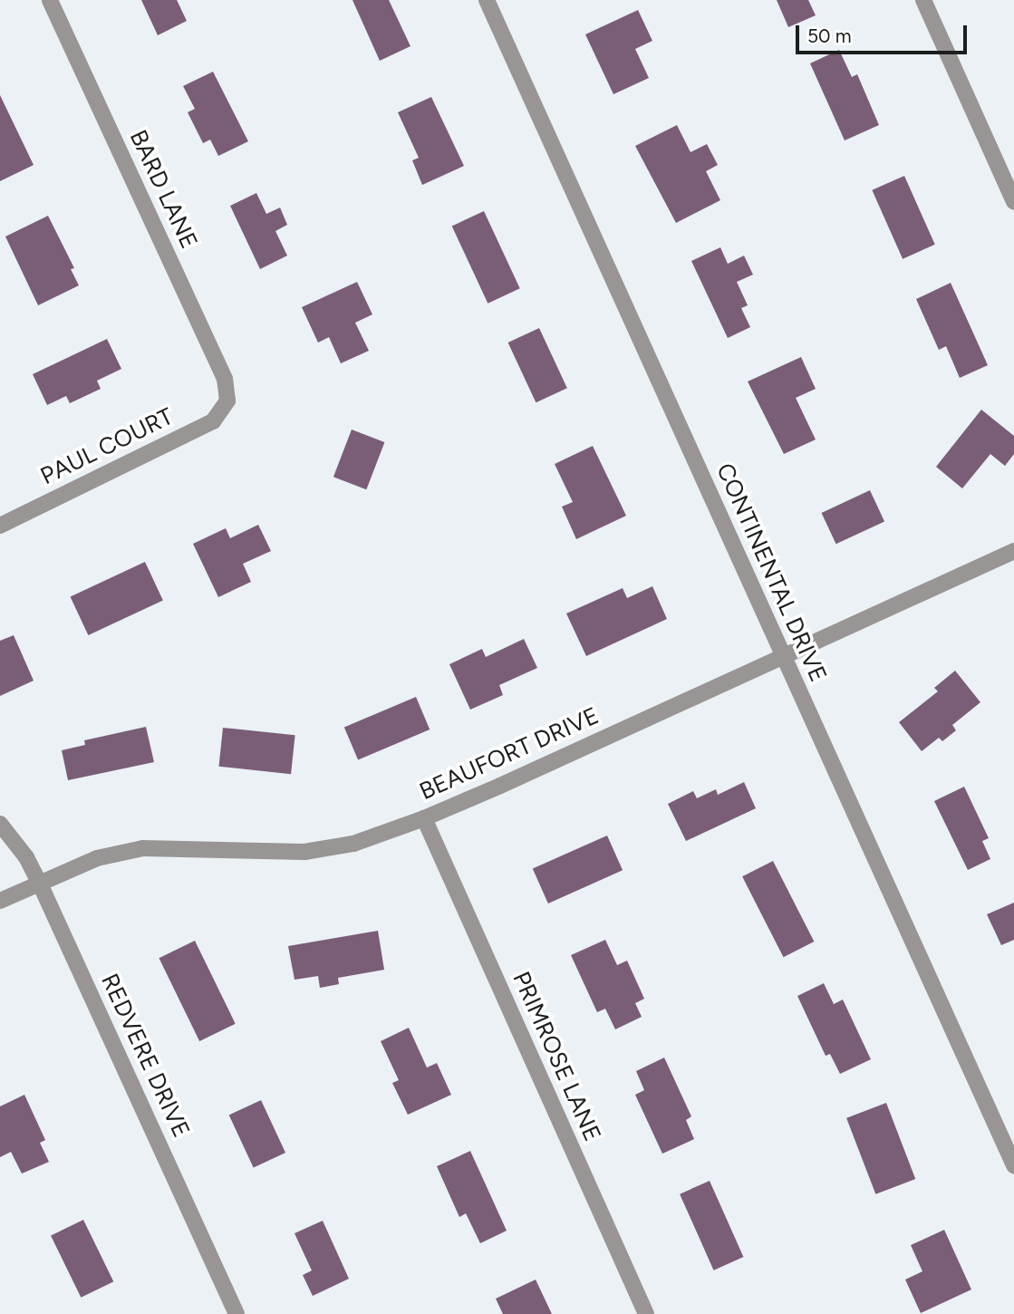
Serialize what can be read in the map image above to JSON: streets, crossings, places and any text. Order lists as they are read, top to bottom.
{
  "streets": {
    "street": [
      "BARD LANE",
      "PAUL COURT",
      "CONTINENTAL DRIVE",
      "BEAUFORT DRIVE",
      "REDVERE DRIVE",
      "PRIMROSE LANE"
    ]
  },
  "crossings": [
    ["BARD LANE", "PAUL COURT"],
    ["CONTINENTAL DRIVE", "BEAUFORT DRIVE"],
    ["BEAUFORT DRIVE", "REDVERE DRIVE"],
    ["BEAUFORT DRIVE", "PRIMROSE LANE"]
  ],
  "scale_bar": "50 m"
}
